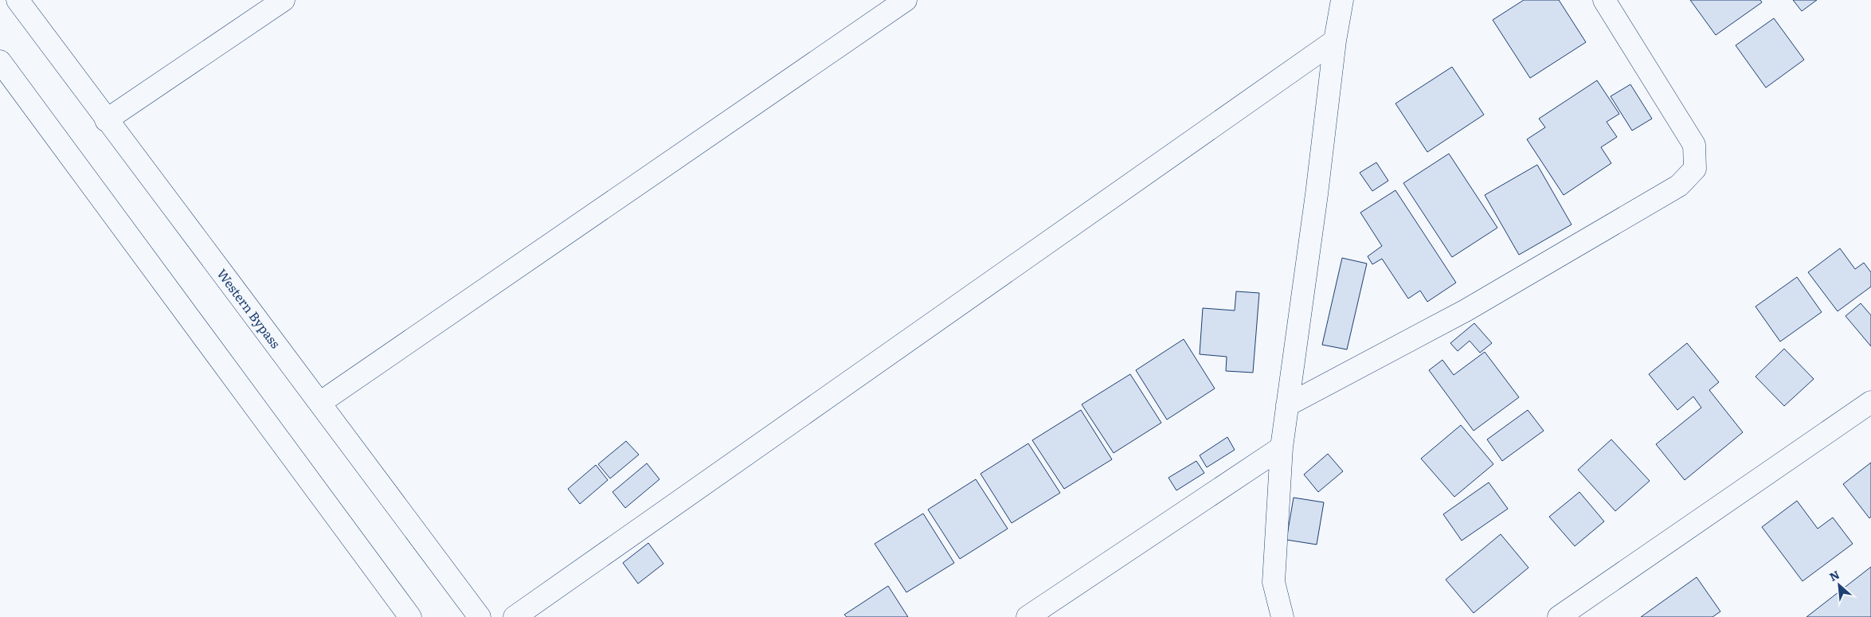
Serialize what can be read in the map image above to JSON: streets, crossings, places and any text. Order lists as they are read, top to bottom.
{
  "streets": {
    "street": ["Western Bypass"]
  },
  "north": "top left"
}
